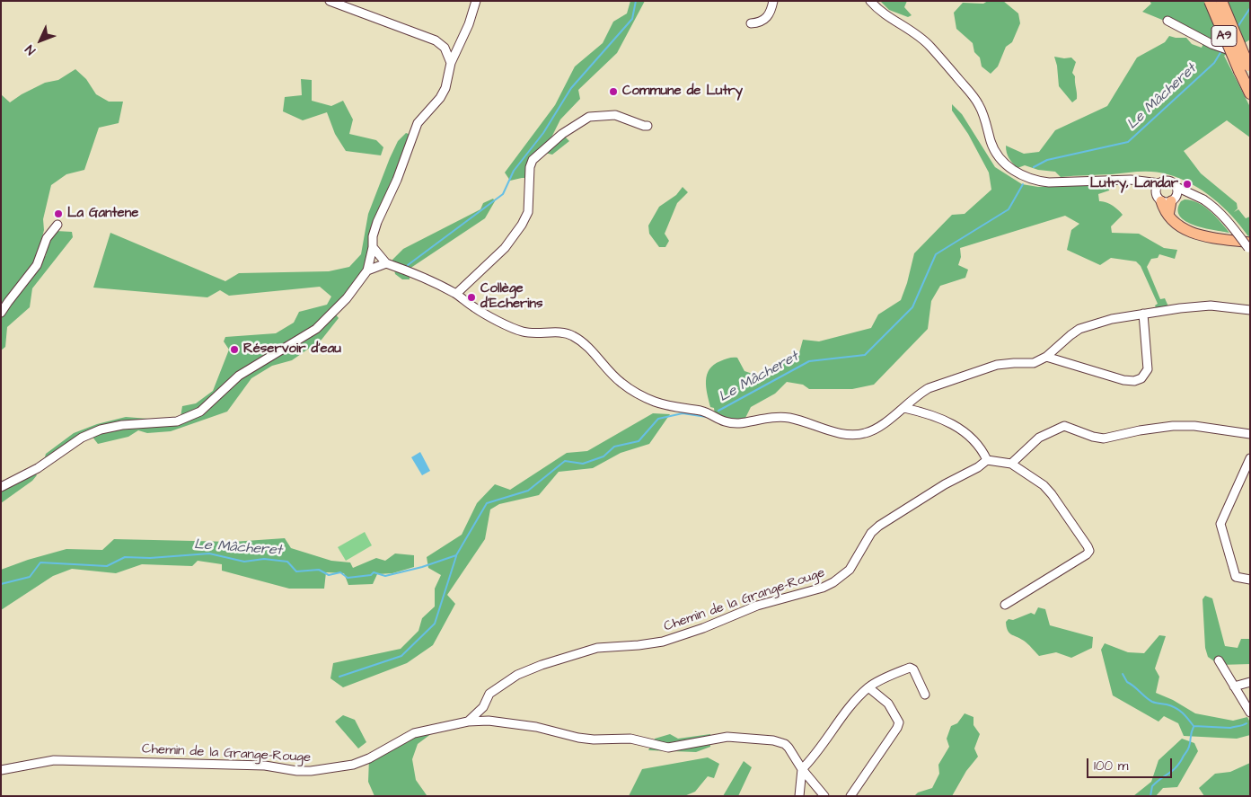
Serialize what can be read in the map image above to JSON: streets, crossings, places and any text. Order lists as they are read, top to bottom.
{
  "streets": {
    "highway": ["A9"],
    "street": ["Chemin de la Grange-Rouge"]
  },
  "water": ["Le Mâcheret"],
  "places": [
    "Commune de Lutry",
    "Lutry, Landar",
    "La Gantene",
    "Collège d'Echerins",
    "Réservoir d'eau"
  ],
  "scale_bar": "100 m",
  "north": "bottom left"
}
